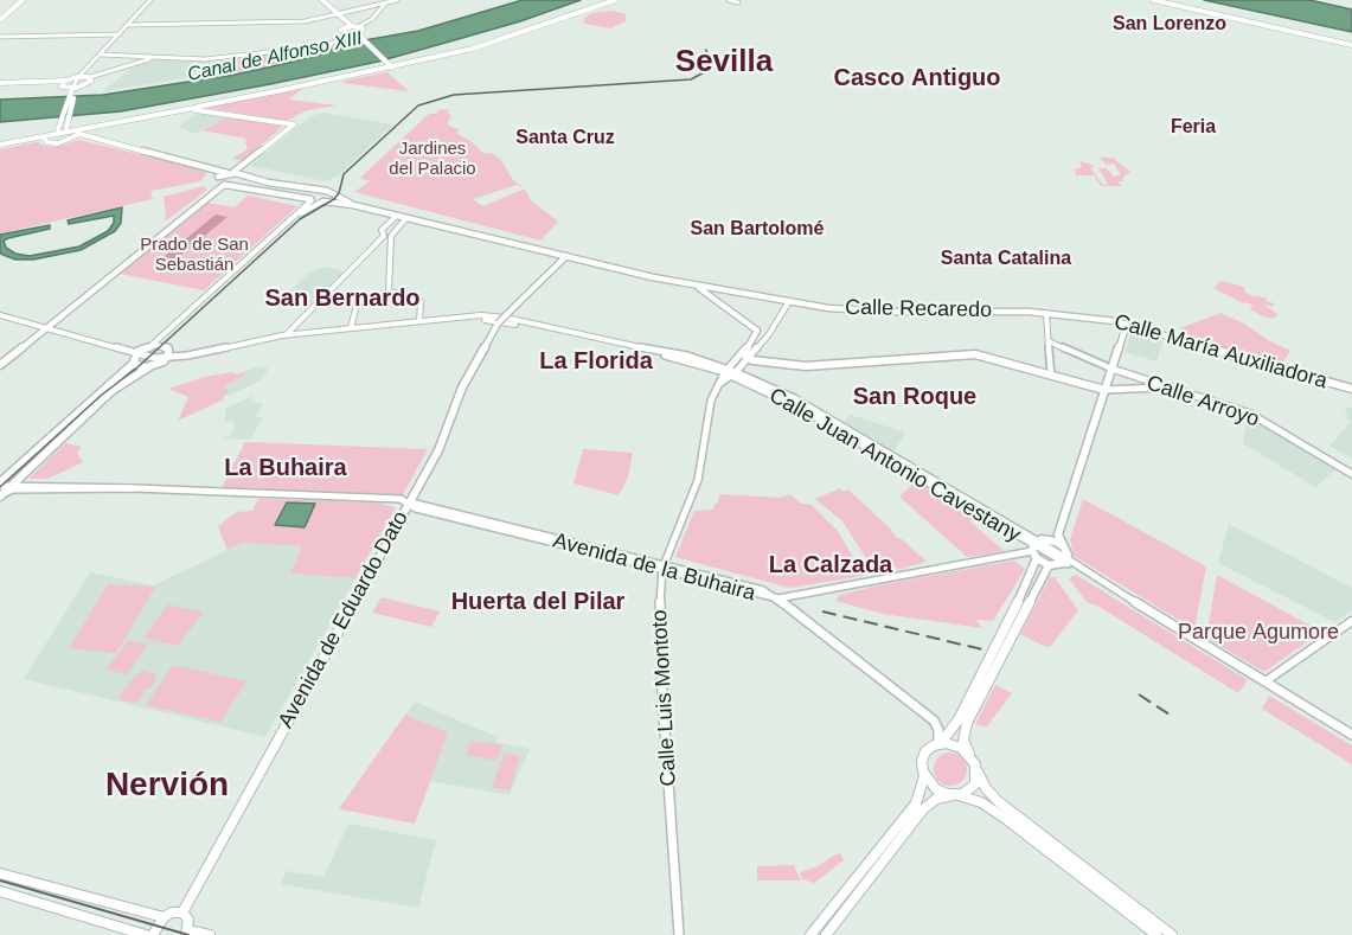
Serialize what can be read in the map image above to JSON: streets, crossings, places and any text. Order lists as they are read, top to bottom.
{
  "streets": {
    "main road": [
      "Calle Recaredo",
      "Calle María Auxiliadora",
      "Calle Arroyo",
      "Calle Juan Antonio Cavestany",
      "Avenida de la Buhaira",
      "Avenida de Eduardo Dato",
      "Calle Luis Montoto"
    ]
  },
  "crossings": [
    ["Calle Recaredo", "Calle María Auxiliadora"],
    ["Calle Recaredo", "Calle Luis Montoto"],
    ["Calle Juan Antonio Cavestany", "Calle Luis Montoto"],
    ["Avenida de la Buhaira", "Avenida de Eduardo Dato"],
    ["Avenida de la Buhaira", "Calle Luis Montoto"]
  ],
  "districts": [
    "San Lorenzo",
    "Sevilla",
    "Casco Antiguo",
    "Feria",
    "Santa Cruz",
    "San Bartolomé",
    "Santa Catalina",
    "San Bernardo",
    "La Florida",
    "San Roque",
    "La Buhaira",
    "La Calzada",
    "Huerta del Pilar",
    "Nervión"
  ],
  "water": ["Canal de Alfonso XIII"],
  "parks": ["Jardines del Palacio", "Prado de San Sebastián", "Parque Agumore"]
}
